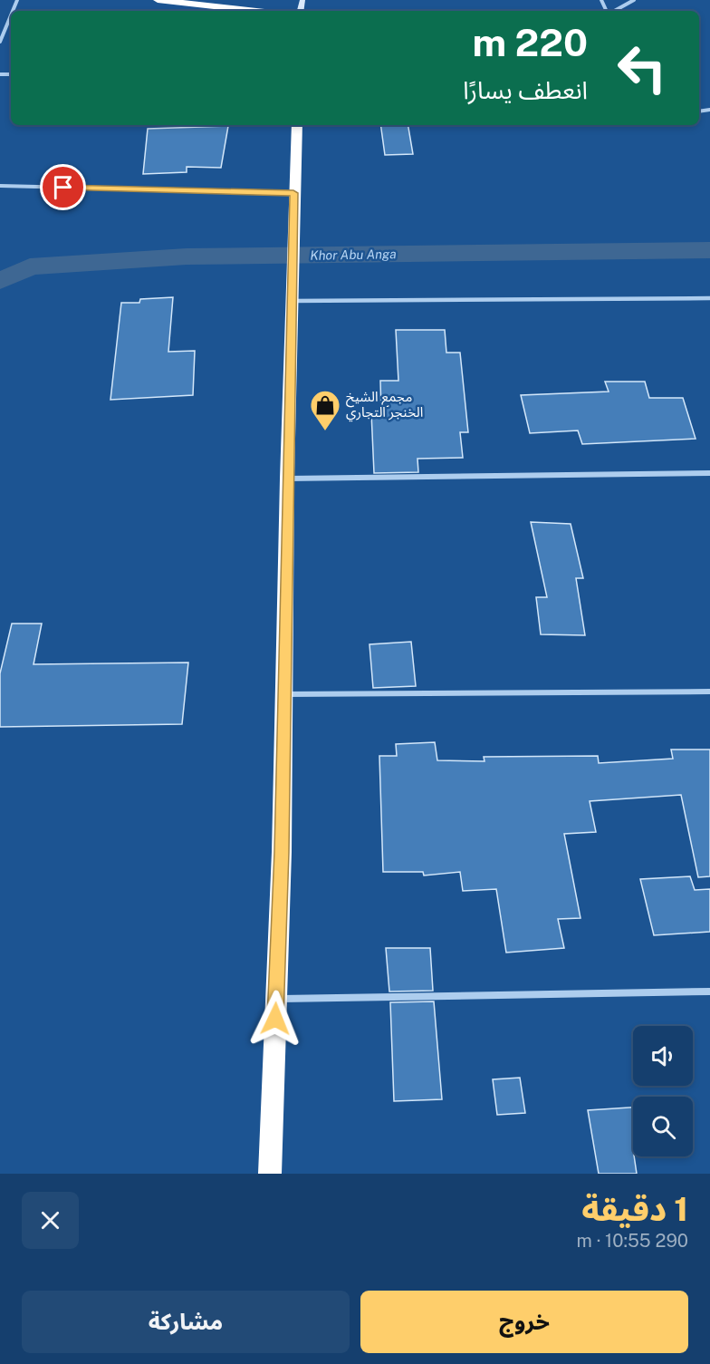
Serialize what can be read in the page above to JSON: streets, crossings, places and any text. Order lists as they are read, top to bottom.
{
  "water": ["Khor Abu Anga"],
  "places": {
    "shop": ["مجمع الشيخ الخنجر التجاري"]
  },
  "page": {
    "turn": ["220 m", "انعطف يسارًا"],
    "heading": ["1 دقيقة", "290 m · 10:55"],
    "buttons": ["خروج", "مشاركة"]
  }
}
